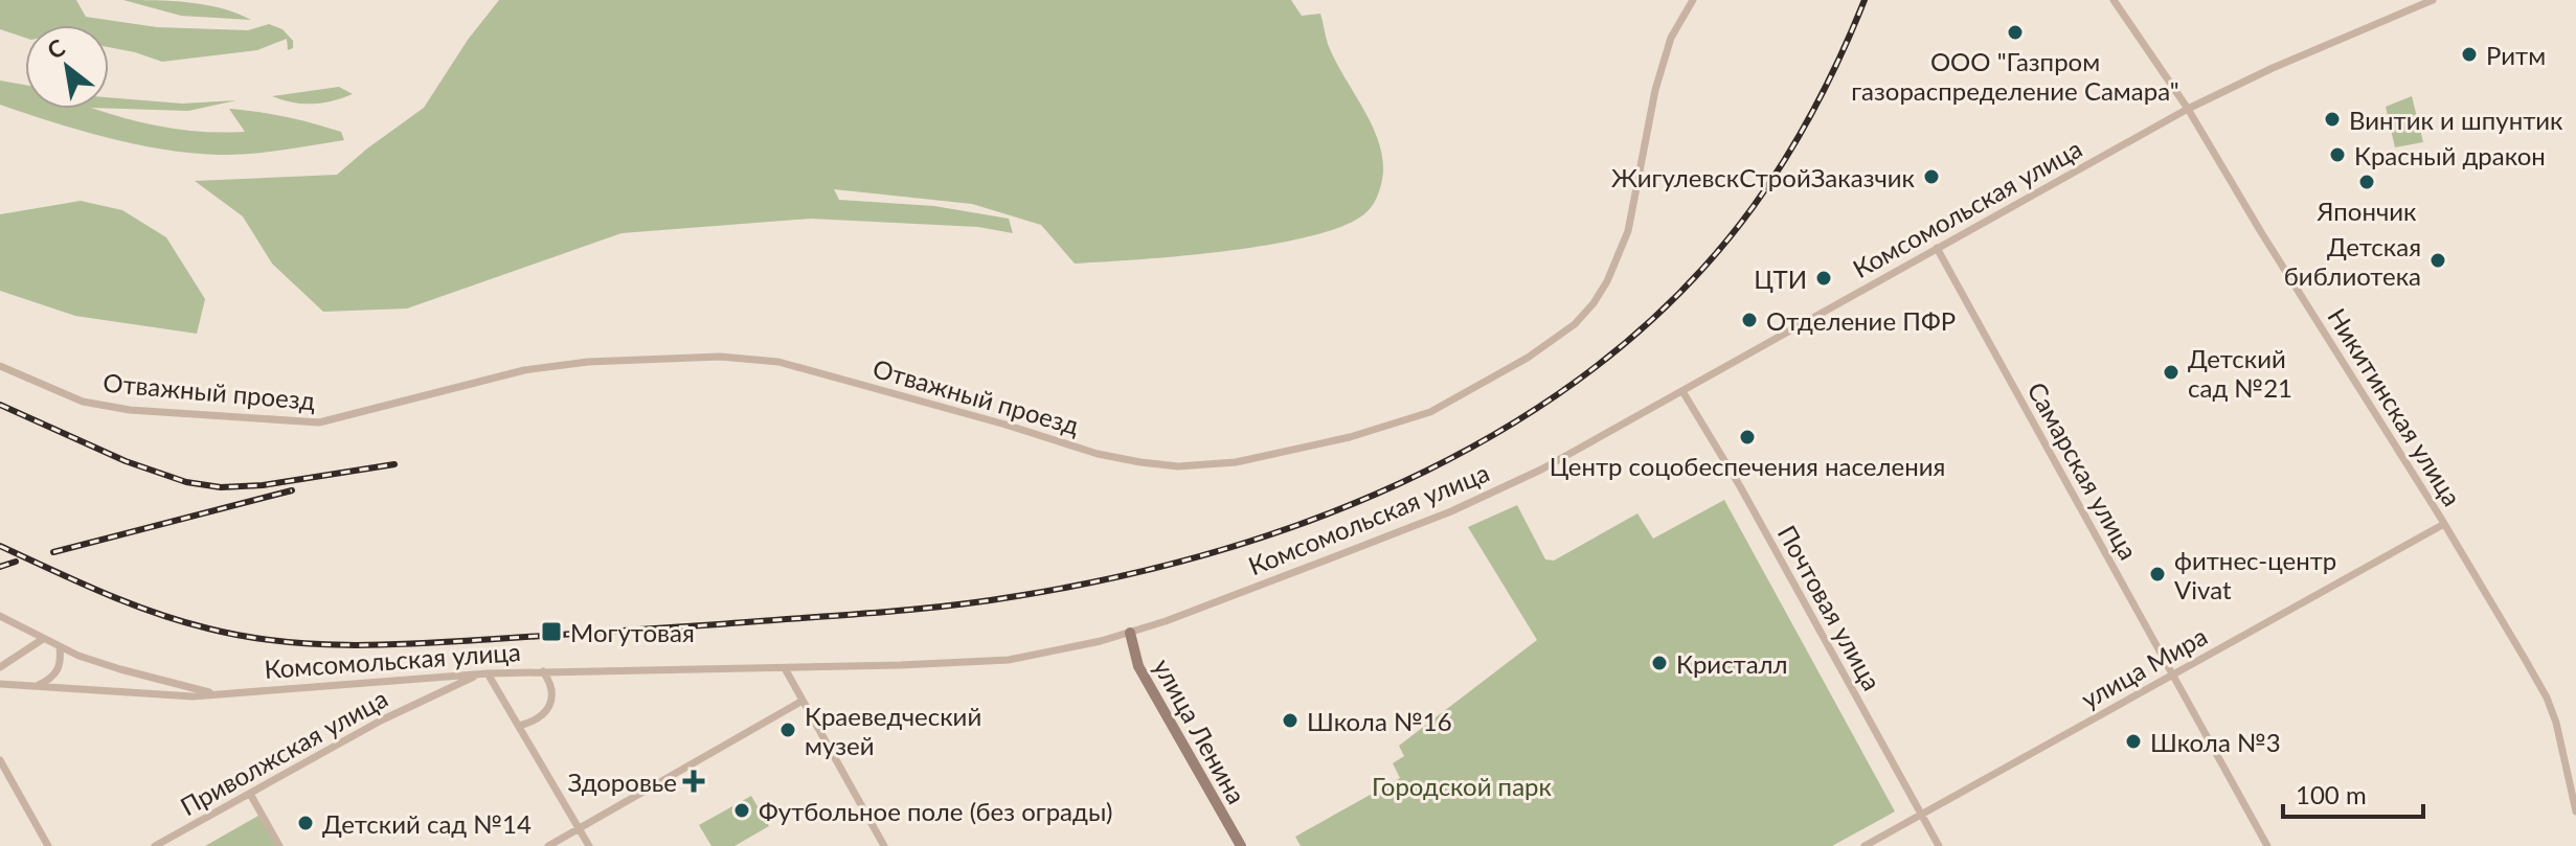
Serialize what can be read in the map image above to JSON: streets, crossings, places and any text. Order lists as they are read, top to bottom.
{
  "streets": {
    "street": [
      "Комсомольская улица",
      "Отважный проезд",
      "Никитинская улица",
      "Самарская улица",
      "Почтовая улица",
      "улица Мира",
      "улица Ленина",
      "Приволжская улица"
    ]
  },
  "crossings": [
    ["Комсомольская улица", "Никитинская улица"],
    ["Комсомольская улица", "Самарская улица"],
    ["Комсомольская улица", "Почтовая улица"],
    ["Комсомольская улица", "улица Ленина"],
    ["Комсомольская улица", "Приволжская улица"],
    ["Никитинская улица", "улица Мира"],
    ["Самарская улица", "улица Мира"],
    ["Почтовая улица", "улица Мира"]
  ],
  "parks": ["Городской парк"],
  "places": {
    "other": [
      "ООО \"Газпром газораспределение Самара\"",
      "Ритм",
      "Винтик и шпунтик",
      "Красный дракон",
      "ЖигулевскСтройЗаказчик",
      "Япончик",
      "Детская библиотека",
      "ЦТИ",
      "Отделение ПФР",
      "Детский сад №21",
      "Центр соцобеспечения населения",
      "фитнес-центр Vivat",
      "Кристалл",
      "Школа №16",
      "Краеведческий музей",
      "Школа №3",
      "Футбольное поле (без ограды)",
      "Детский сад №14"
    ],
    "transit": ["Могутовая"],
    "health": ["Здоровье"]
  },
  "scale_bar": "100 m",
  "north": "top left"
}
